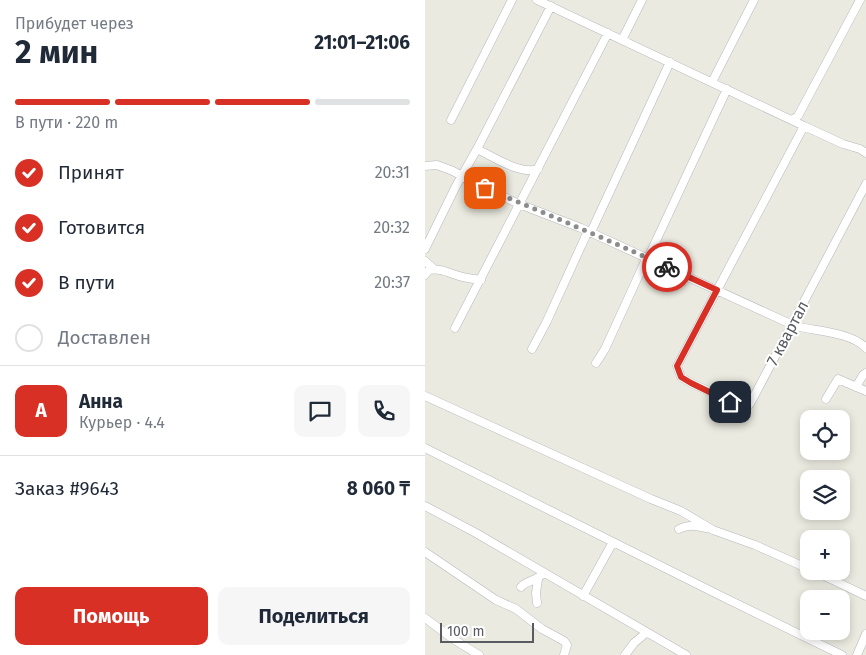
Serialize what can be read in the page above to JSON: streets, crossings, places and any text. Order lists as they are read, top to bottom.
{
  "streets": {
    "street": ["7 квартал"]
  },
  "scale_bar": "100 m",
  "page": {
    "heading": ["2 мин", "Прибудет через", "21:01–21:06"],
    "panel": [
      "Анна",
      "Курьер · 4.4",
      "Заказ #9643",
      "8 060 ₸"
    ],
    "bar": "В пути · 220 m",
    "list": [
      ["Принят", "20:31"],
      ["Готовится", "20:32"],
      ["В пути", "20:37"],
      "Доставлен"
    ],
    "round": "А",
    "map_buttons": ["+", "−"],
    "buttons": ["Помощь", "Поделиться"],
    "scale": "100 m"
  }
}
